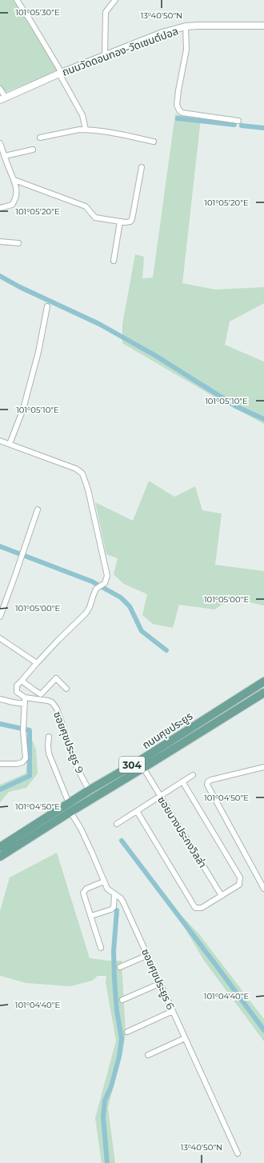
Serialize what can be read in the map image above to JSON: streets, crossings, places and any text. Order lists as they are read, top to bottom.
{
  "streets": {
    "main road": ["ถนนศุขประยูร", "304"],
    "street": [
      "ถนนวัดดอนทอง-วัดเซนต์ปอล",
      "ซอยศุขประยูร 9",
      "ซอยบางประกงวิลล่า",
      "ซอยศุขประยูร 6"
    ]
  },
  "crossings": [
    ["ถนนศุขประยูร", "ซอยศุขประยูร 9"],
    ["ถนนศุขประยูร", "ซอยบางประกงวิลล่า"],
    ["ถนนศุขประยูร", "ซอยศุขประยูร 6"]
  ],
  "coordinates": [
    "101°05'30\"E",
    "13°40'50\"N",
    "101°05'20\"E",
    "101°05'10\"E",
    "101°05'00\"E",
    "101°04'50\"E",
    "101°04'40\"E"
  ]
}
